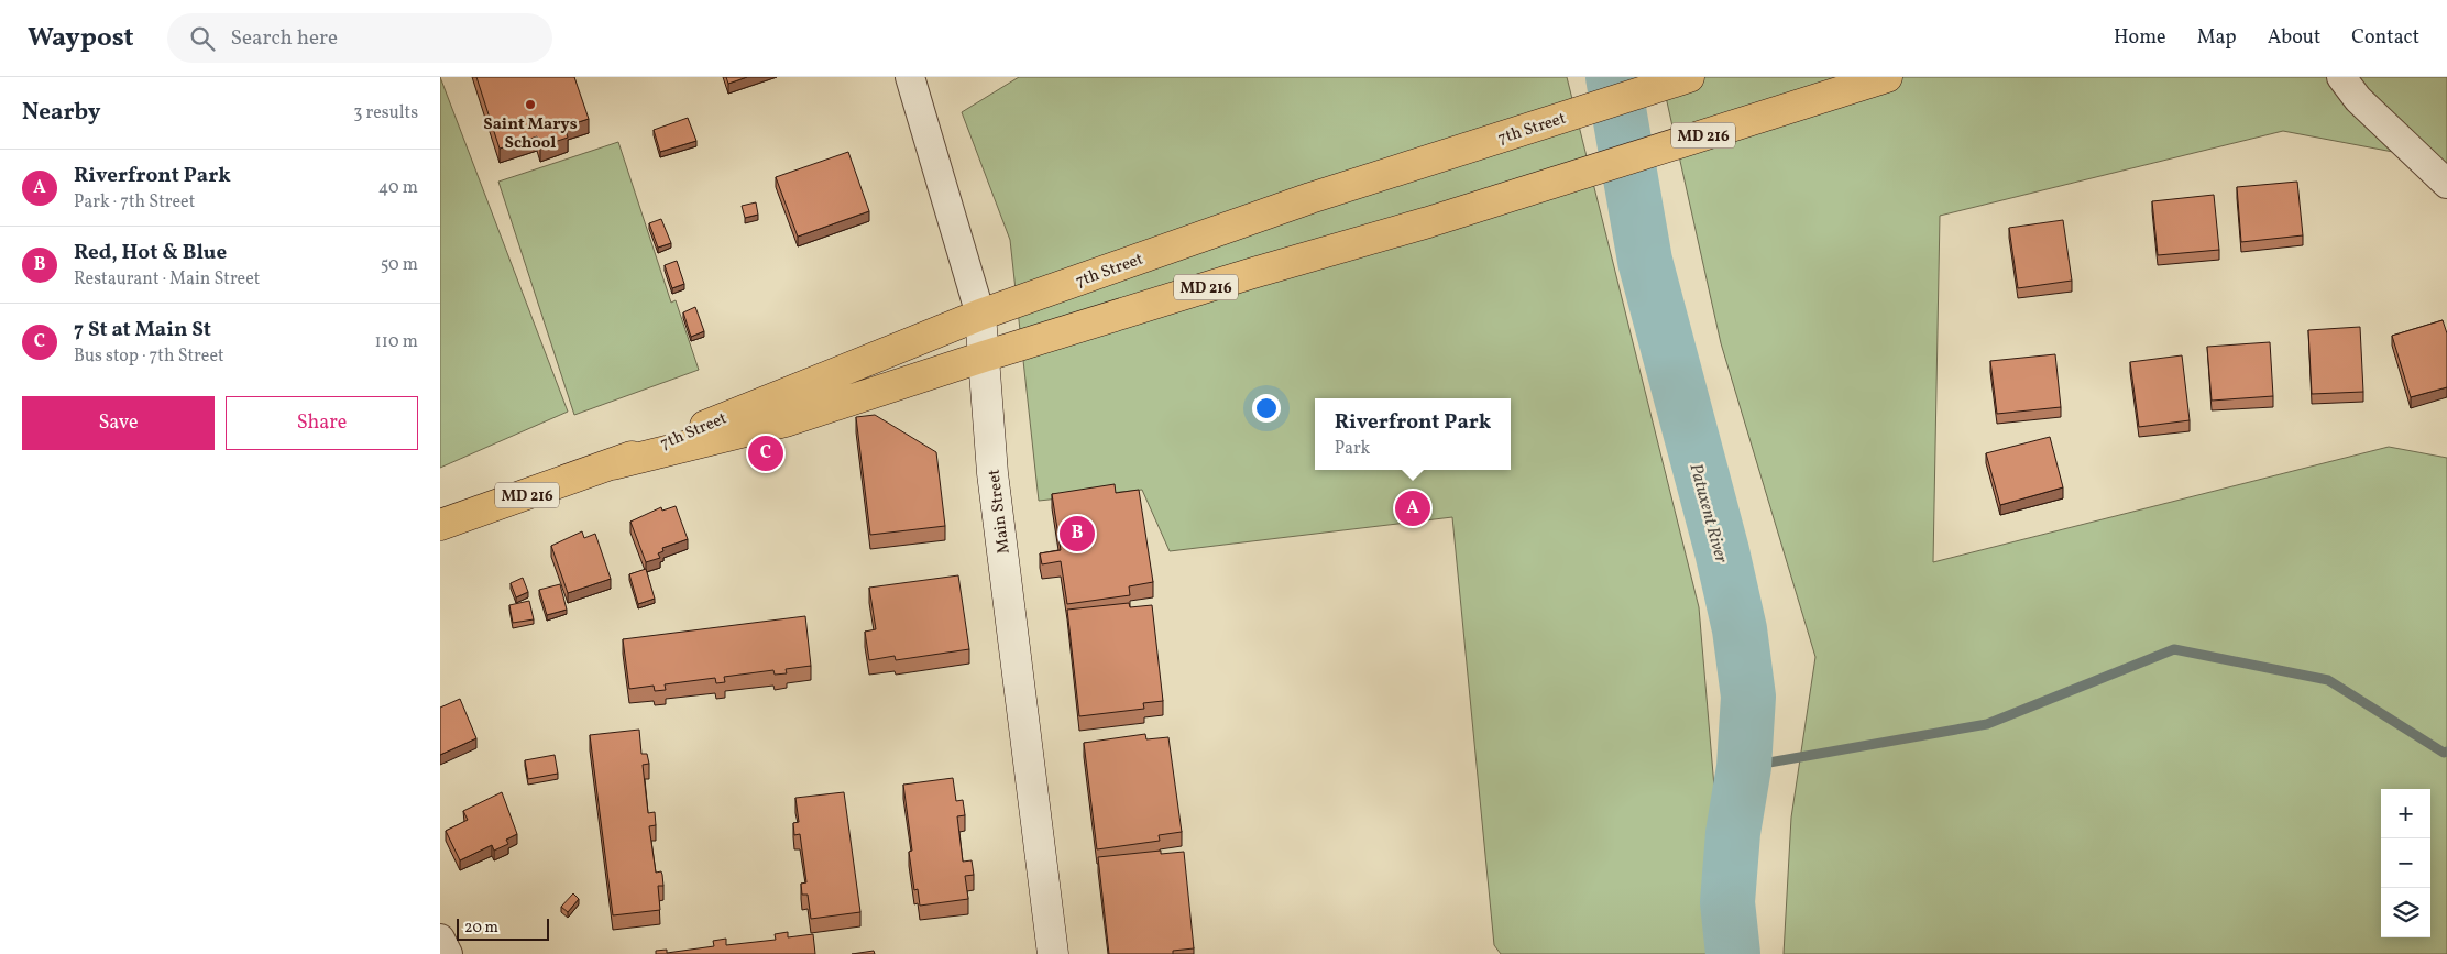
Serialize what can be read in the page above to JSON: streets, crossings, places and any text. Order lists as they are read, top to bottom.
{
  "streets": {
    "main road": ["7th Street", "MD 216"],
    "street": ["Main Street"]
  },
  "crossings": [
    ["7th Street", "Main Street"]
  ],
  "water": ["Patuxent River"],
  "places": ["Saint Marys School"],
  "scale_bar": "20 m",
  "page": {
    "header": "Waypost",
    "search": "Search here",
    "nav": [
      "Home",
      "Map",
      "About",
      "Contact"
    ],
    "heading": ["Nearby", "3 results"],
    "list": [
      {
        "mark": "A",
        "name": "Riverfront Park",
        "note": "Park · 7th Street",
        "value": "40 m"
      },
      {
        "mark": "B",
        "name": "Red, Hot & Blue",
        "note": "Restaurant · Main Street",
        "value": "50 m"
      },
      {
        "mark": "C",
        "name": "7 St at Main St",
        "note": "Bus stop · 7th Street",
        "value": "110 m"
      }
    ],
    "buttons": ["Save", "Share"],
    "popup": ["Riverfront Park", "Park"],
    "pins": ["C", "A", "B"],
    "map_buttons": ["+", "−"],
    "scale": "20 m"
  }
}
